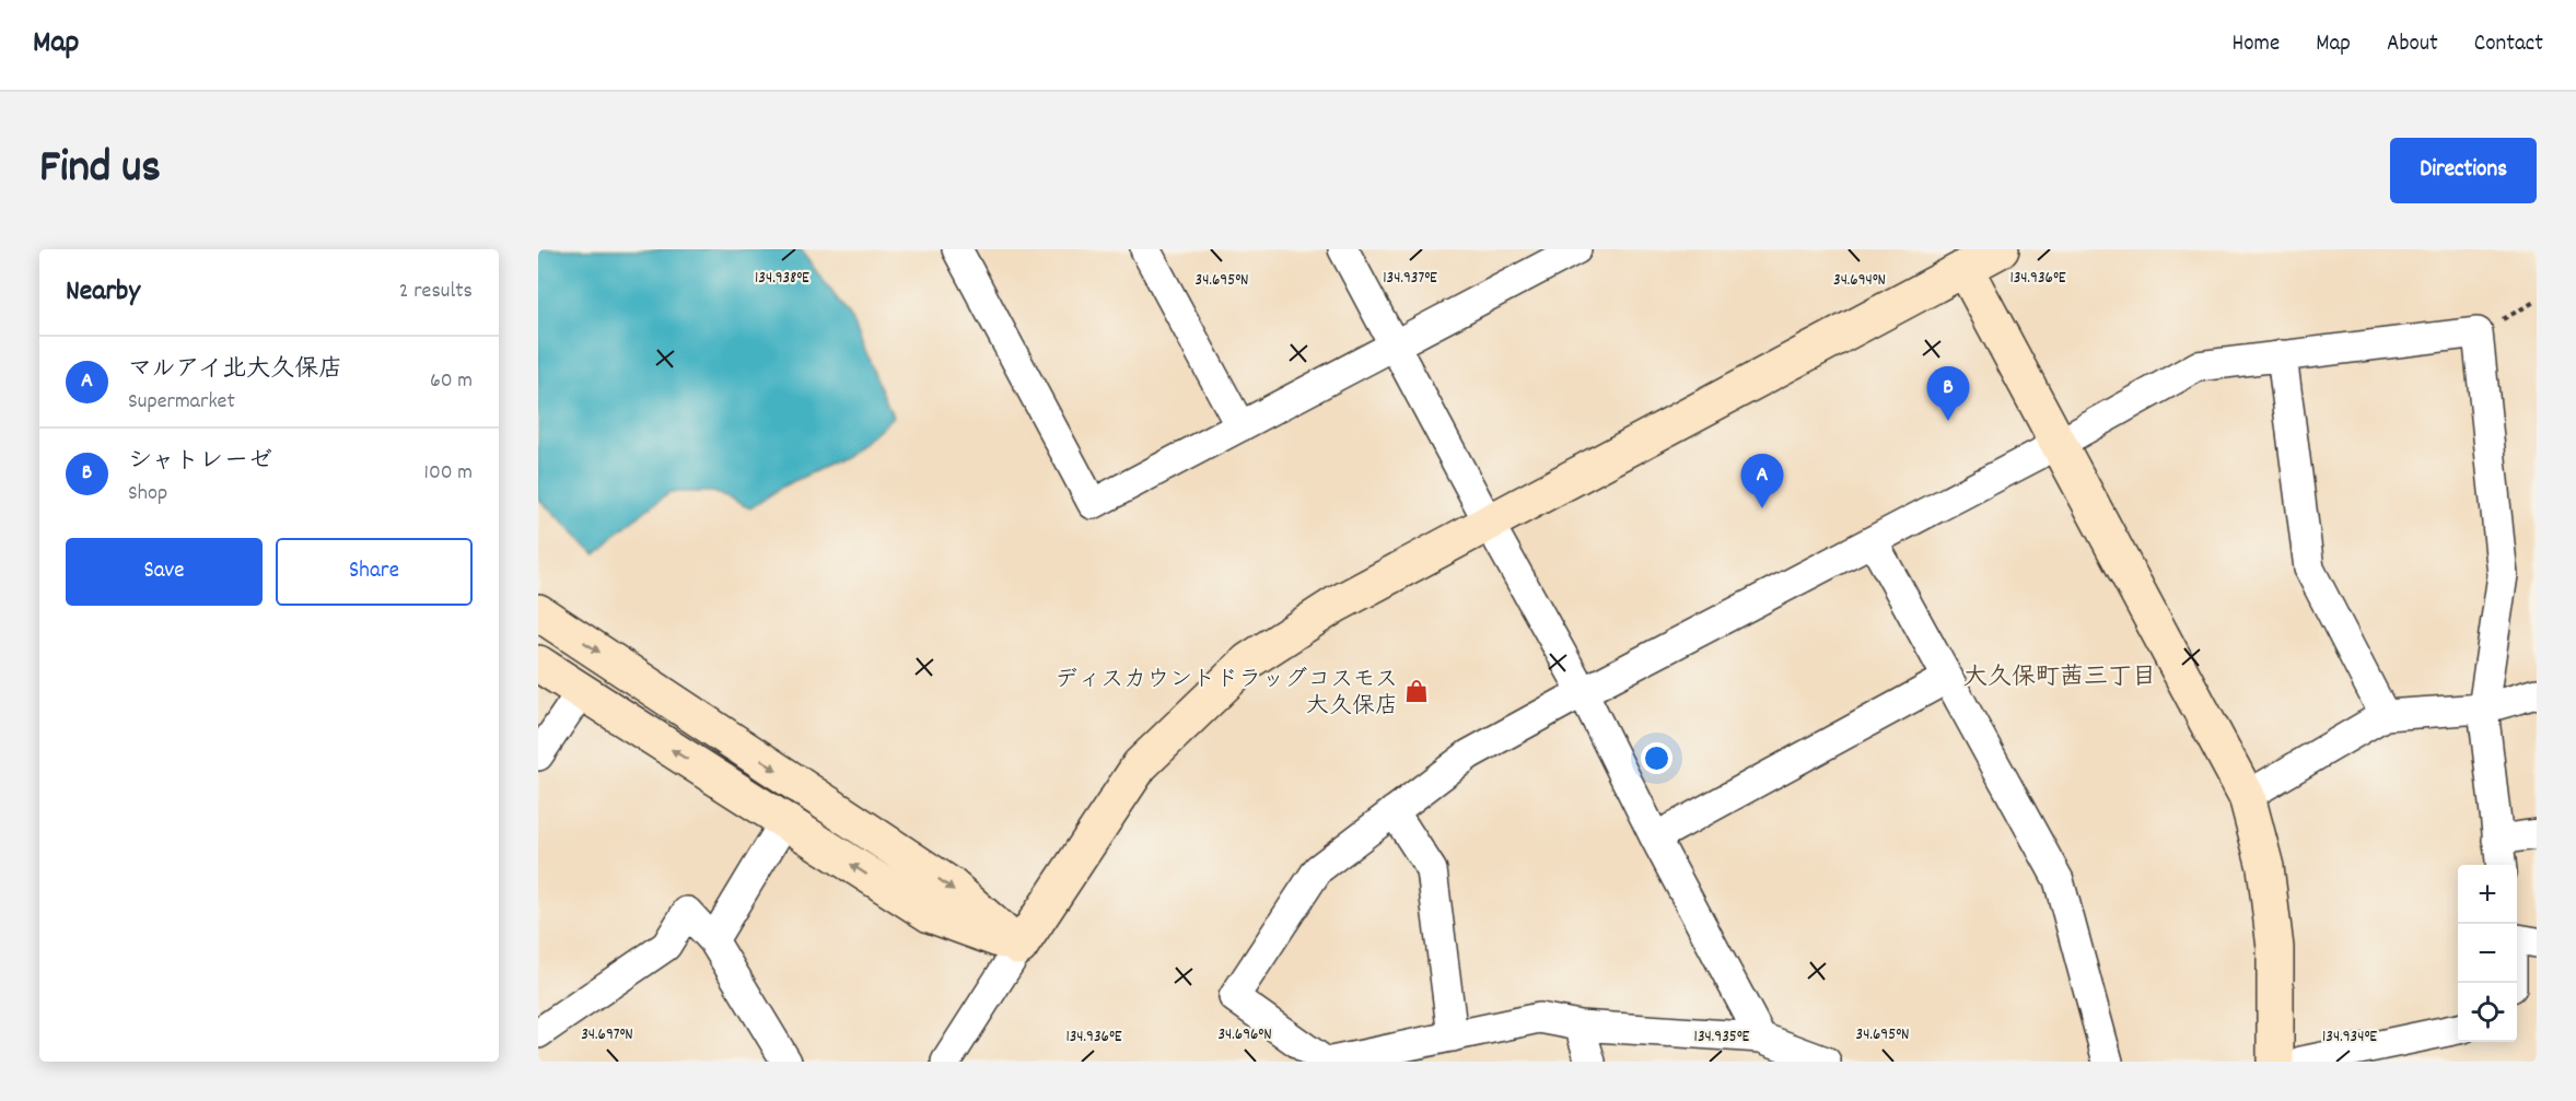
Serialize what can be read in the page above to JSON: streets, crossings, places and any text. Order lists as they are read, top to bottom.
{
  "districts": ["大久保町茜三丁目"],
  "places": {
    "shop": ["ディスカウントドラッグコスモス 大久保店"]
  },
  "page": {
    "header": "Map",
    "nav": [
      "Home",
      "Map",
      "About",
      "Contact"
    ],
    "title": "Find us",
    "buttons": [
      "Directions",
      ["Save", "Share"]
    ],
    "heading": ["Nearby", "2 results"],
    "list": [
      {
        "mark": "A",
        "name": "マルアイ北大久保店",
        "note": "Supermarket",
        "value": "60 m"
      },
      {
        "mark": "B",
        "name": "シャトレーゼ",
        "note": "Shop",
        "value": "100 m"
      }
    ],
    "pins": ["B", "A"],
    "map_buttons": ["+", "−"]
  },
  "coordinates": [
    "134.938°E",
    "134.937°E",
    "134.936°E",
    "34.694°N",
    "34.695°N",
    "34.697°N",
    "34.696°N",
    "134.935°E",
    "134.934°E"
  ]
}
